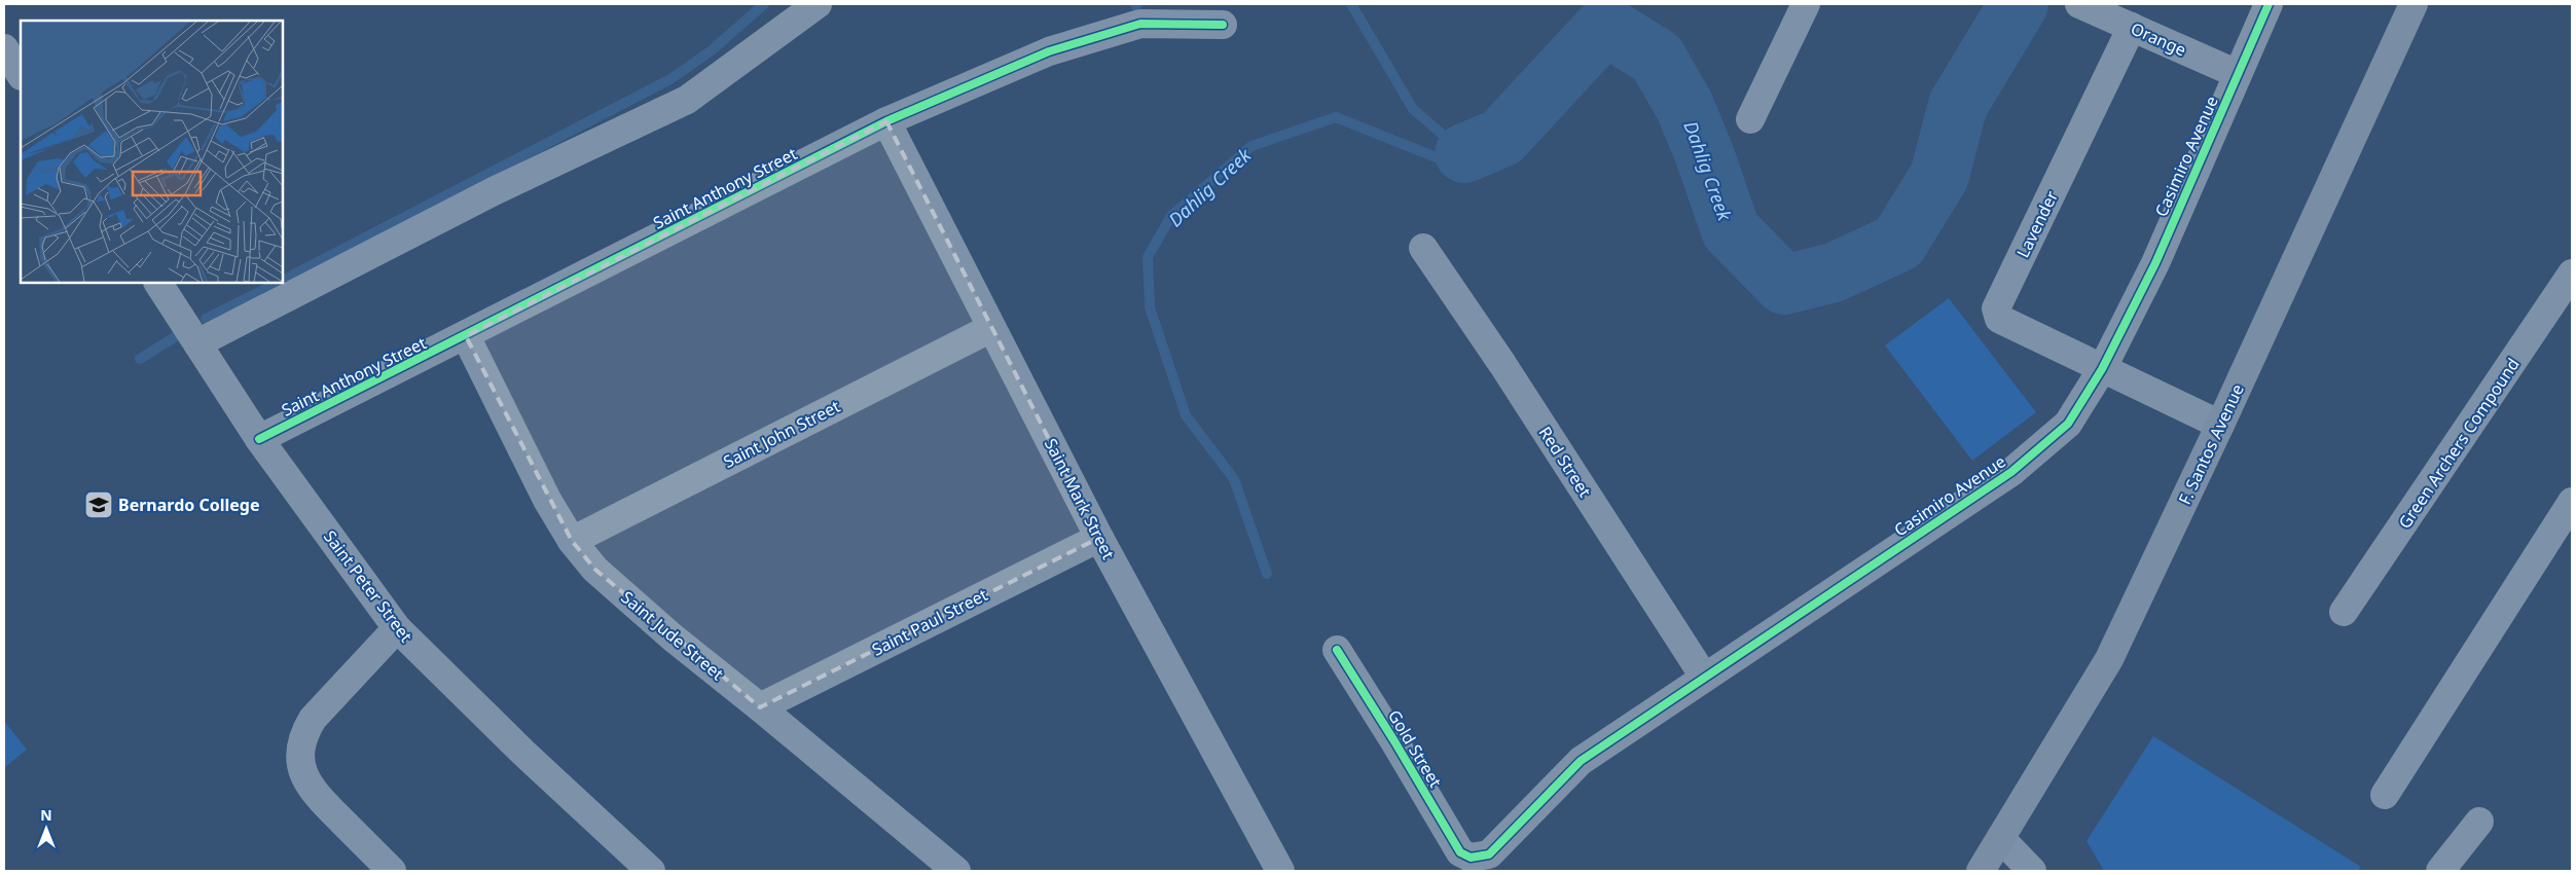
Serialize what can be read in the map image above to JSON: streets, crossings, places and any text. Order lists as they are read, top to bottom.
{
  "streets": {
    "street": [
      "Orange",
      "Casimiro Avenue",
      "Saint Anthony Street",
      "Lavender",
      "Saint John Street",
      "Green Archers Compound",
      "F. Santos Avenue",
      "Red Street",
      "Saint Mark Street",
      "Saint Peter Street",
      "Saint Paul Street",
      "Saint Jude Street",
      "Gold Street"
    ]
  },
  "crossings": [
    ["Orange", "Casimiro Avenue"],
    ["Orange", "Lavender"],
    ["Casimiro Avenue", "Lavender"],
    ["Casimiro Avenue", "Red Street"],
    ["Casimiro Avenue", "Gold Street"],
    ["Saint Anthony Street", "Saint Mark Street"],
    ["Saint Anthony Street", "Saint Peter Street"],
    ["Saint Anthony Street", "Saint Jude Street"],
    ["Lavender", "F. Santos Avenue"],
    ["Saint John Street", "Saint Mark Street"],
    ["Saint John Street", "Saint Jude Street"],
    ["Saint Mark Street", "Saint Paul Street"],
    ["Saint Paul Street", "Saint Jude Street"]
  ],
  "water": ["Dahlig Creek"],
  "places": {
    "school or university": ["Bernardo College"]
  },
  "north": "top"
}
